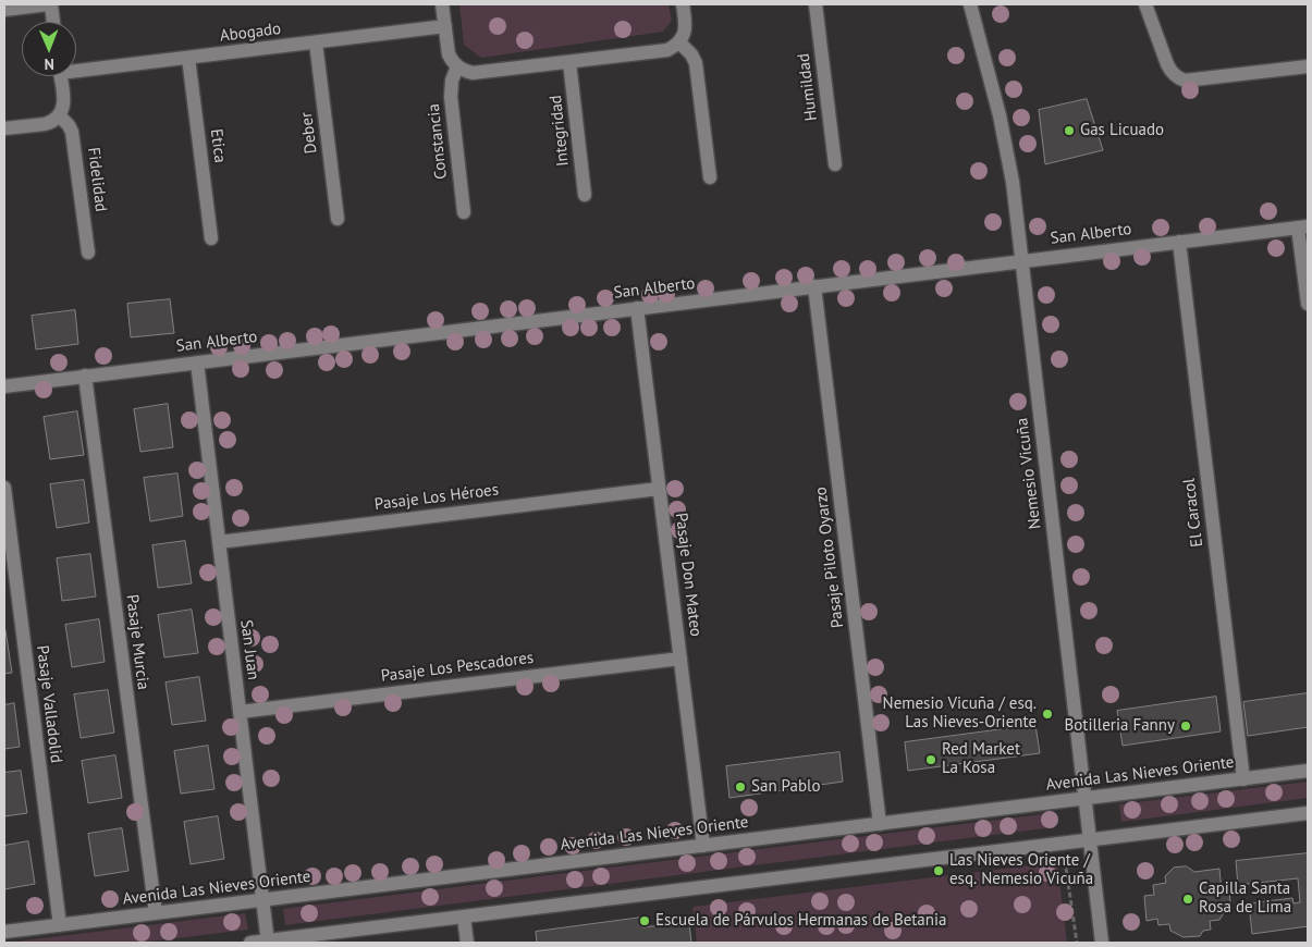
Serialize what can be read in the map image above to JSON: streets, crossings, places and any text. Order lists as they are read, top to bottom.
{
  "streets": {
    "street": [
      "Abogado",
      "Humildad",
      "Integridad",
      "Deber",
      "Constancia",
      "Etica",
      "Fidelidad",
      "San Alberto",
      "Nemesio Vicuña",
      "Pasaje Los Héroes",
      "El Caracol",
      "Pasaje Piloto Oyarzo",
      "Pasaje Don Mateo",
      "Pasaje Murcia",
      "San Juan",
      "Pasaje Los Pescadores",
      "Pasaje Valladolid",
      "Avenida Las Nieves Oriente"
    ]
  },
  "crossings": [
    ["Abogado", "Deber"],
    ["Abogado", "Etica"],
    ["San Alberto", "Nemesio Vicuña"],
    ["San Alberto", "El Caracol"],
    ["San Alberto", "Pasaje Piloto Oyarzo"],
    ["San Alberto", "Pasaje Don Mateo"],
    ["San Alberto", "Pasaje Murcia"],
    ["San Alberto", "San Juan"],
    ["Nemesio Vicuña", "Avenida Las Nieves Oriente"],
    ["Pasaje Los Héroes", "Pasaje Don Mateo"],
    ["Pasaje Los Héroes", "San Juan"],
    ["El Caracol", "Avenida Las Nieves Oriente"],
    ["Pasaje Piloto Oyarzo", "Avenida Las Nieves Oriente"],
    ["Pasaje Don Mateo", "Pasaje Los Pescadores"],
    ["Pasaje Don Mateo", "Avenida Las Nieves Oriente"],
    ["Pasaje Murcia", "Avenida Las Nieves Oriente"],
    ["San Juan", "Pasaje Los Pescadores"],
    ["San Juan", "Avenida Las Nieves Oriente"],
    ["Pasaje Valladolid", "Avenida Las Nieves Oriente"]
  ],
  "places": [
    "Gas Licuado",
    "Nemesio Vicuña / esq. Las Nieves-Oriente",
    "Botilleria Fanny",
    "Red Market La Kosa",
    "San Pablo",
    "Las Nieves Oriente / esq. Nemesio Vicuña",
    "Capilla Santa Rosa de Lima",
    "Escuela de Párvulos Hermanas de Betania"
  ],
  "north": "bottom"
}
